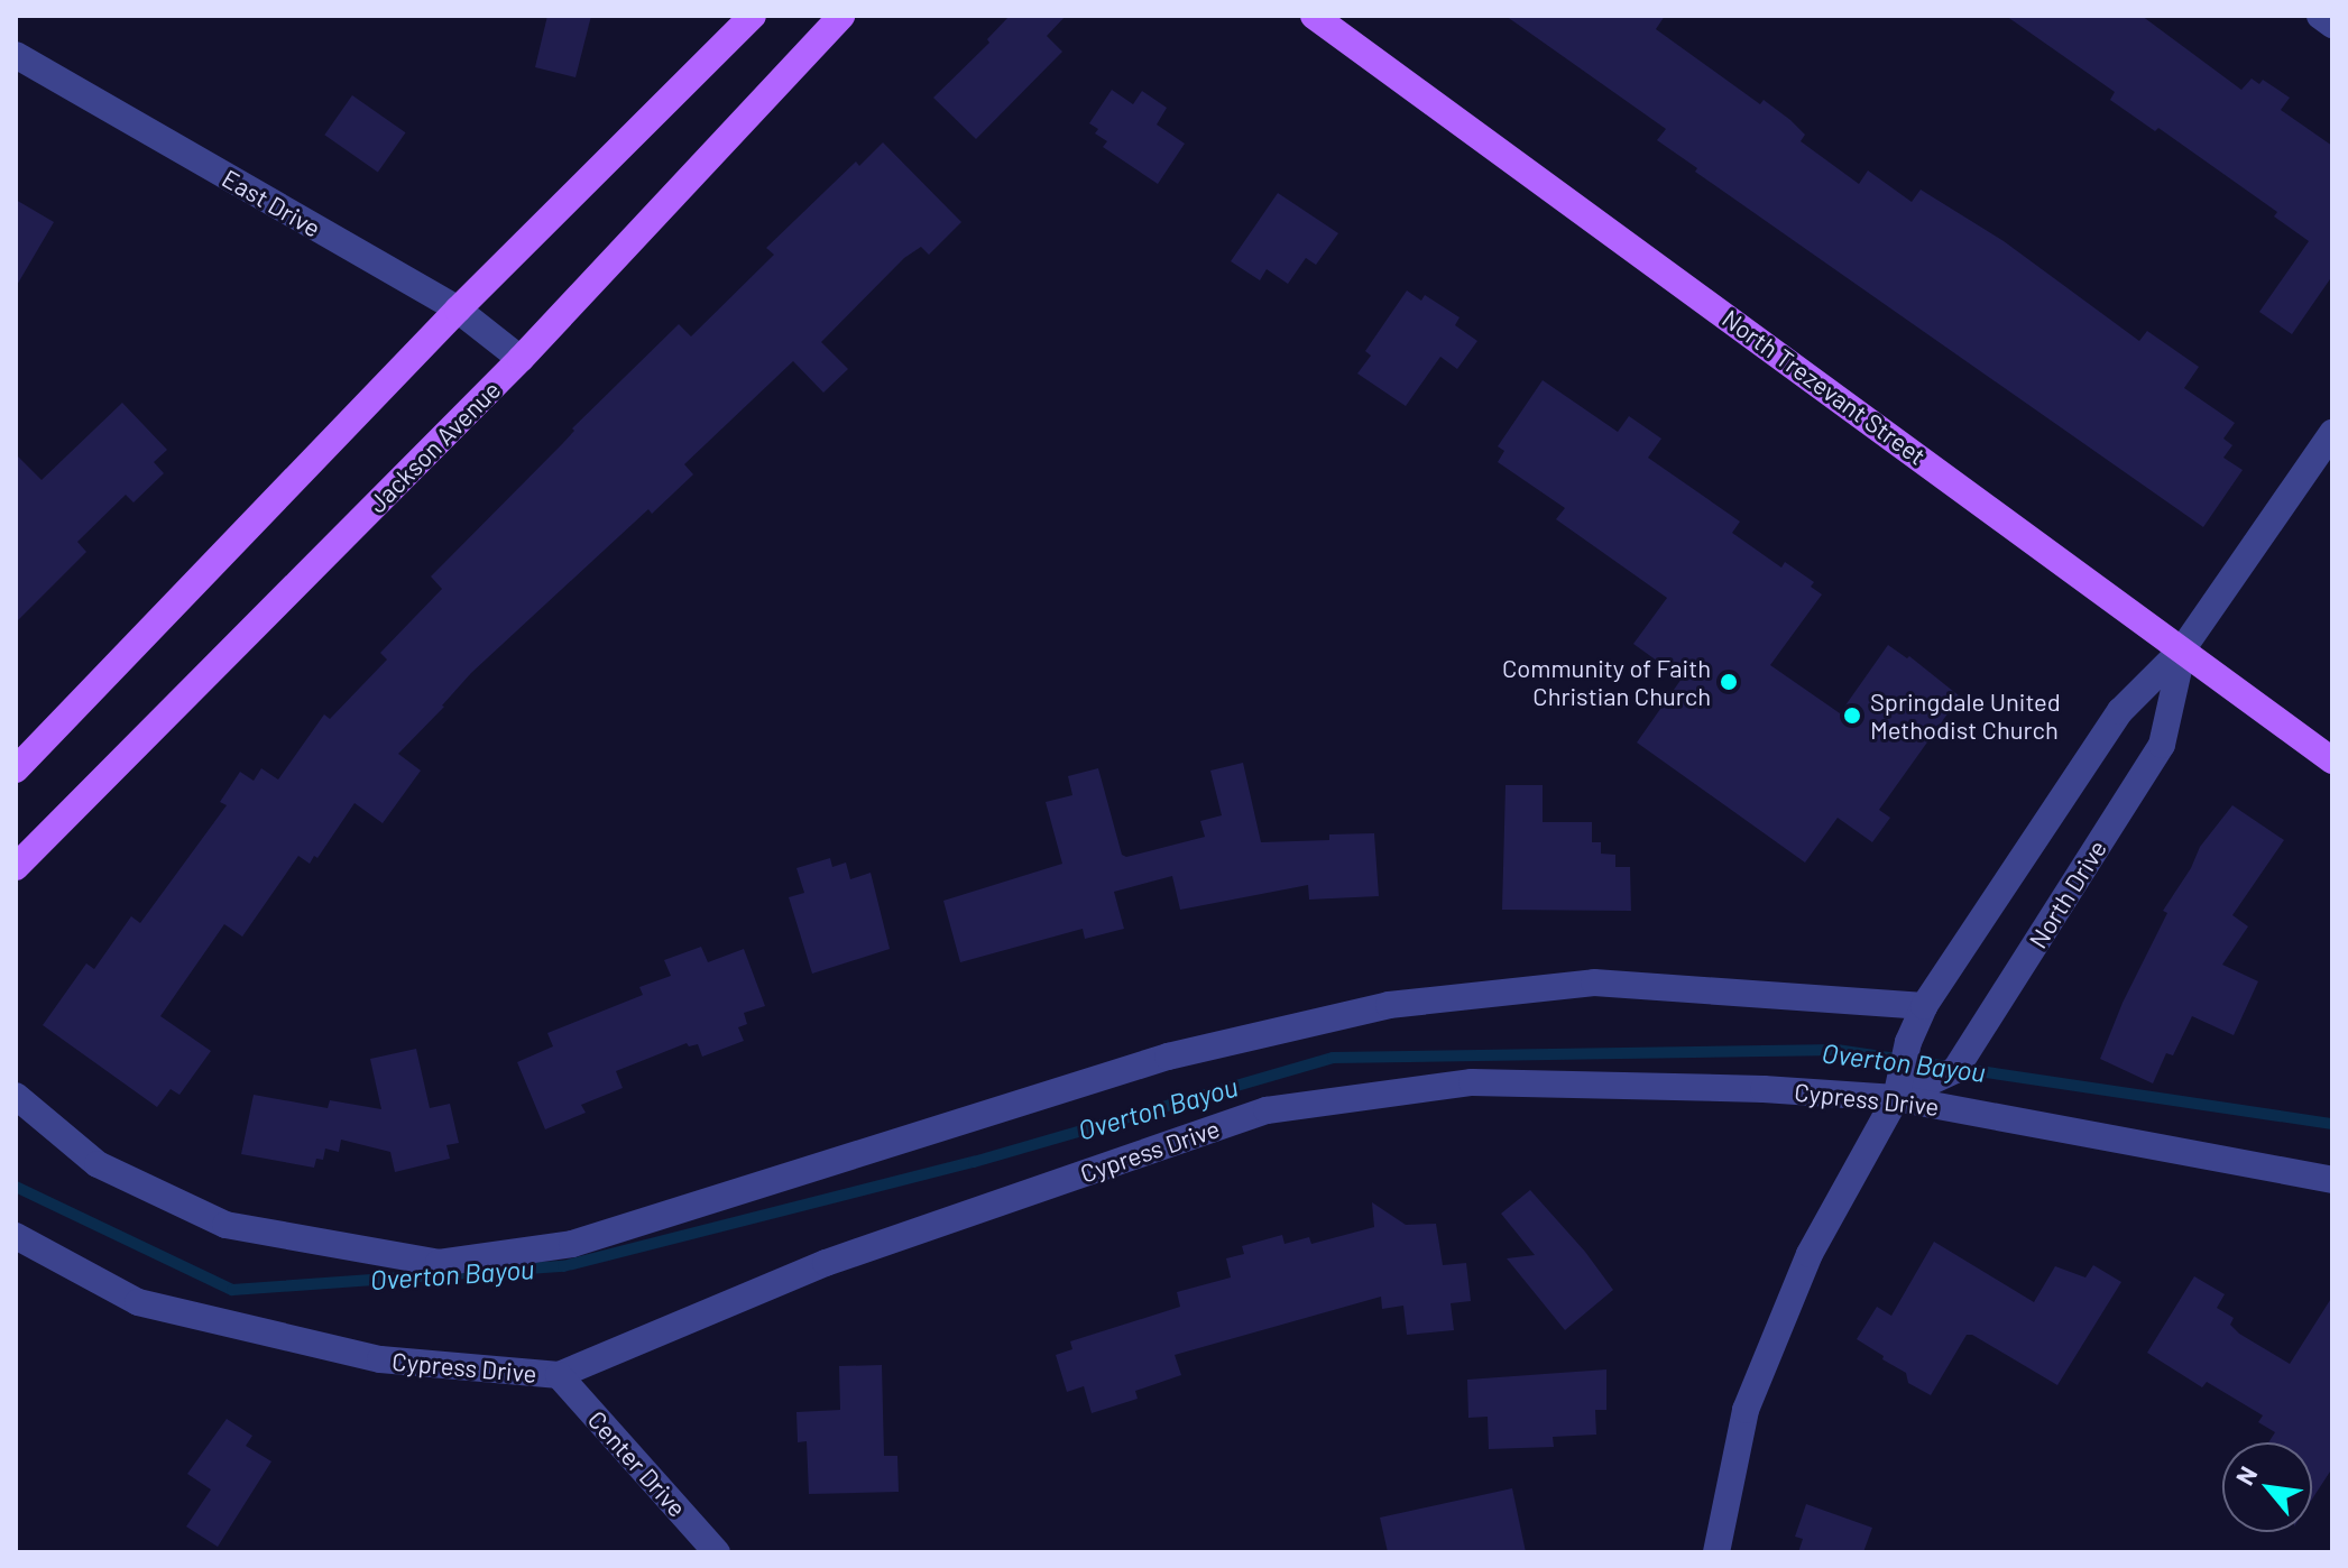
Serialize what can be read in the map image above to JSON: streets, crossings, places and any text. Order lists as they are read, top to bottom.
{
  "streets": {
    "main road": ["North Trezevant Street", "Jackson Avenue"],
    "street": [
      "East Drive",
      "North Drive",
      "Cypress Drive",
      "Center Drive"
    ]
  },
  "crossings": [
    ["East Drive", "Jackson Avenue"],
    ["North Trezevant Street", "North Drive"],
    ["North Drive", "Cypress Drive"],
    ["Cypress Drive", "Center Drive"]
  ],
  "water": ["Overton Bayou"],
  "places": ["Community of Faith Christian Church", "Springdale United Methodist Church"],
  "north": "top left"
}
